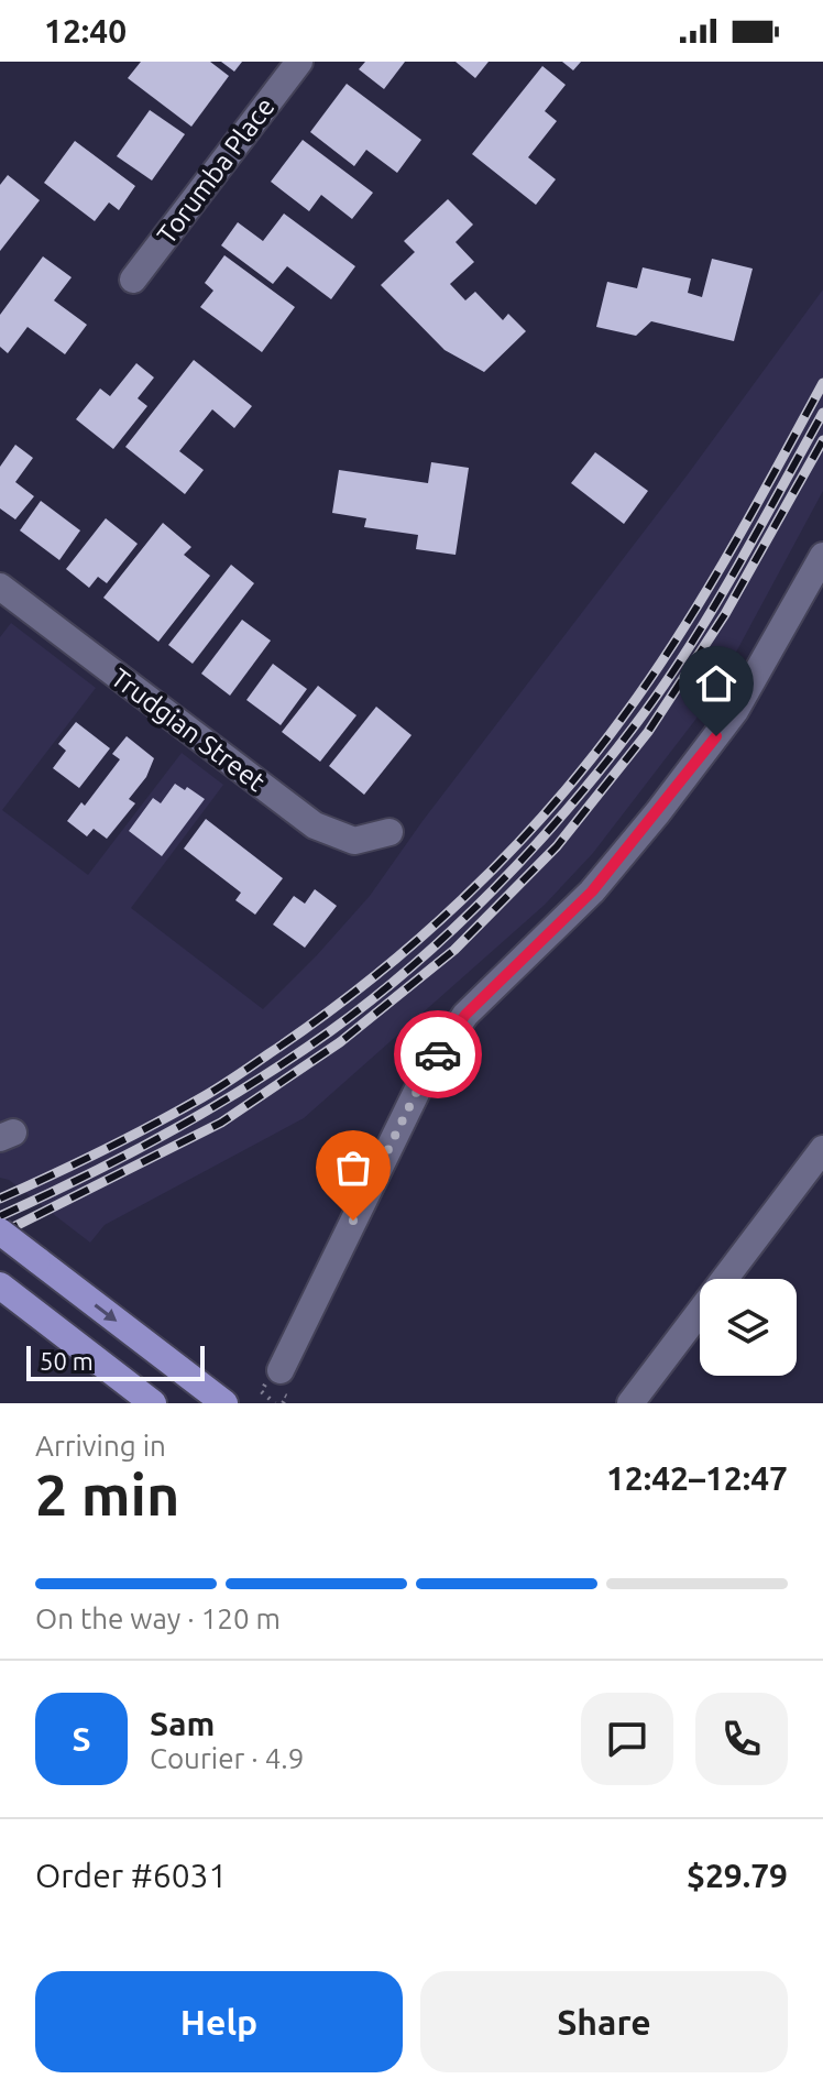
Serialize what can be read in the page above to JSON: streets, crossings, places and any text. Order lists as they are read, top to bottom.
{
  "streets": {
    "street": ["Torumba Place", "Trudgian Street"]
  },
  "scale_bar": "50 m",
  "page": {
    "status": "12:40",
    "scale": "50 m",
    "heading": ["2 min", "Arriving in", "12:42–12:47"],
    "panel": [
      "Sam",
      "Courier · 4.9",
      "Order #6031",
      "$29.79"
    ],
    "bar": "On the way · 120 m",
    "round": "S",
    "buttons": ["Help", "Share"]
  }
}
